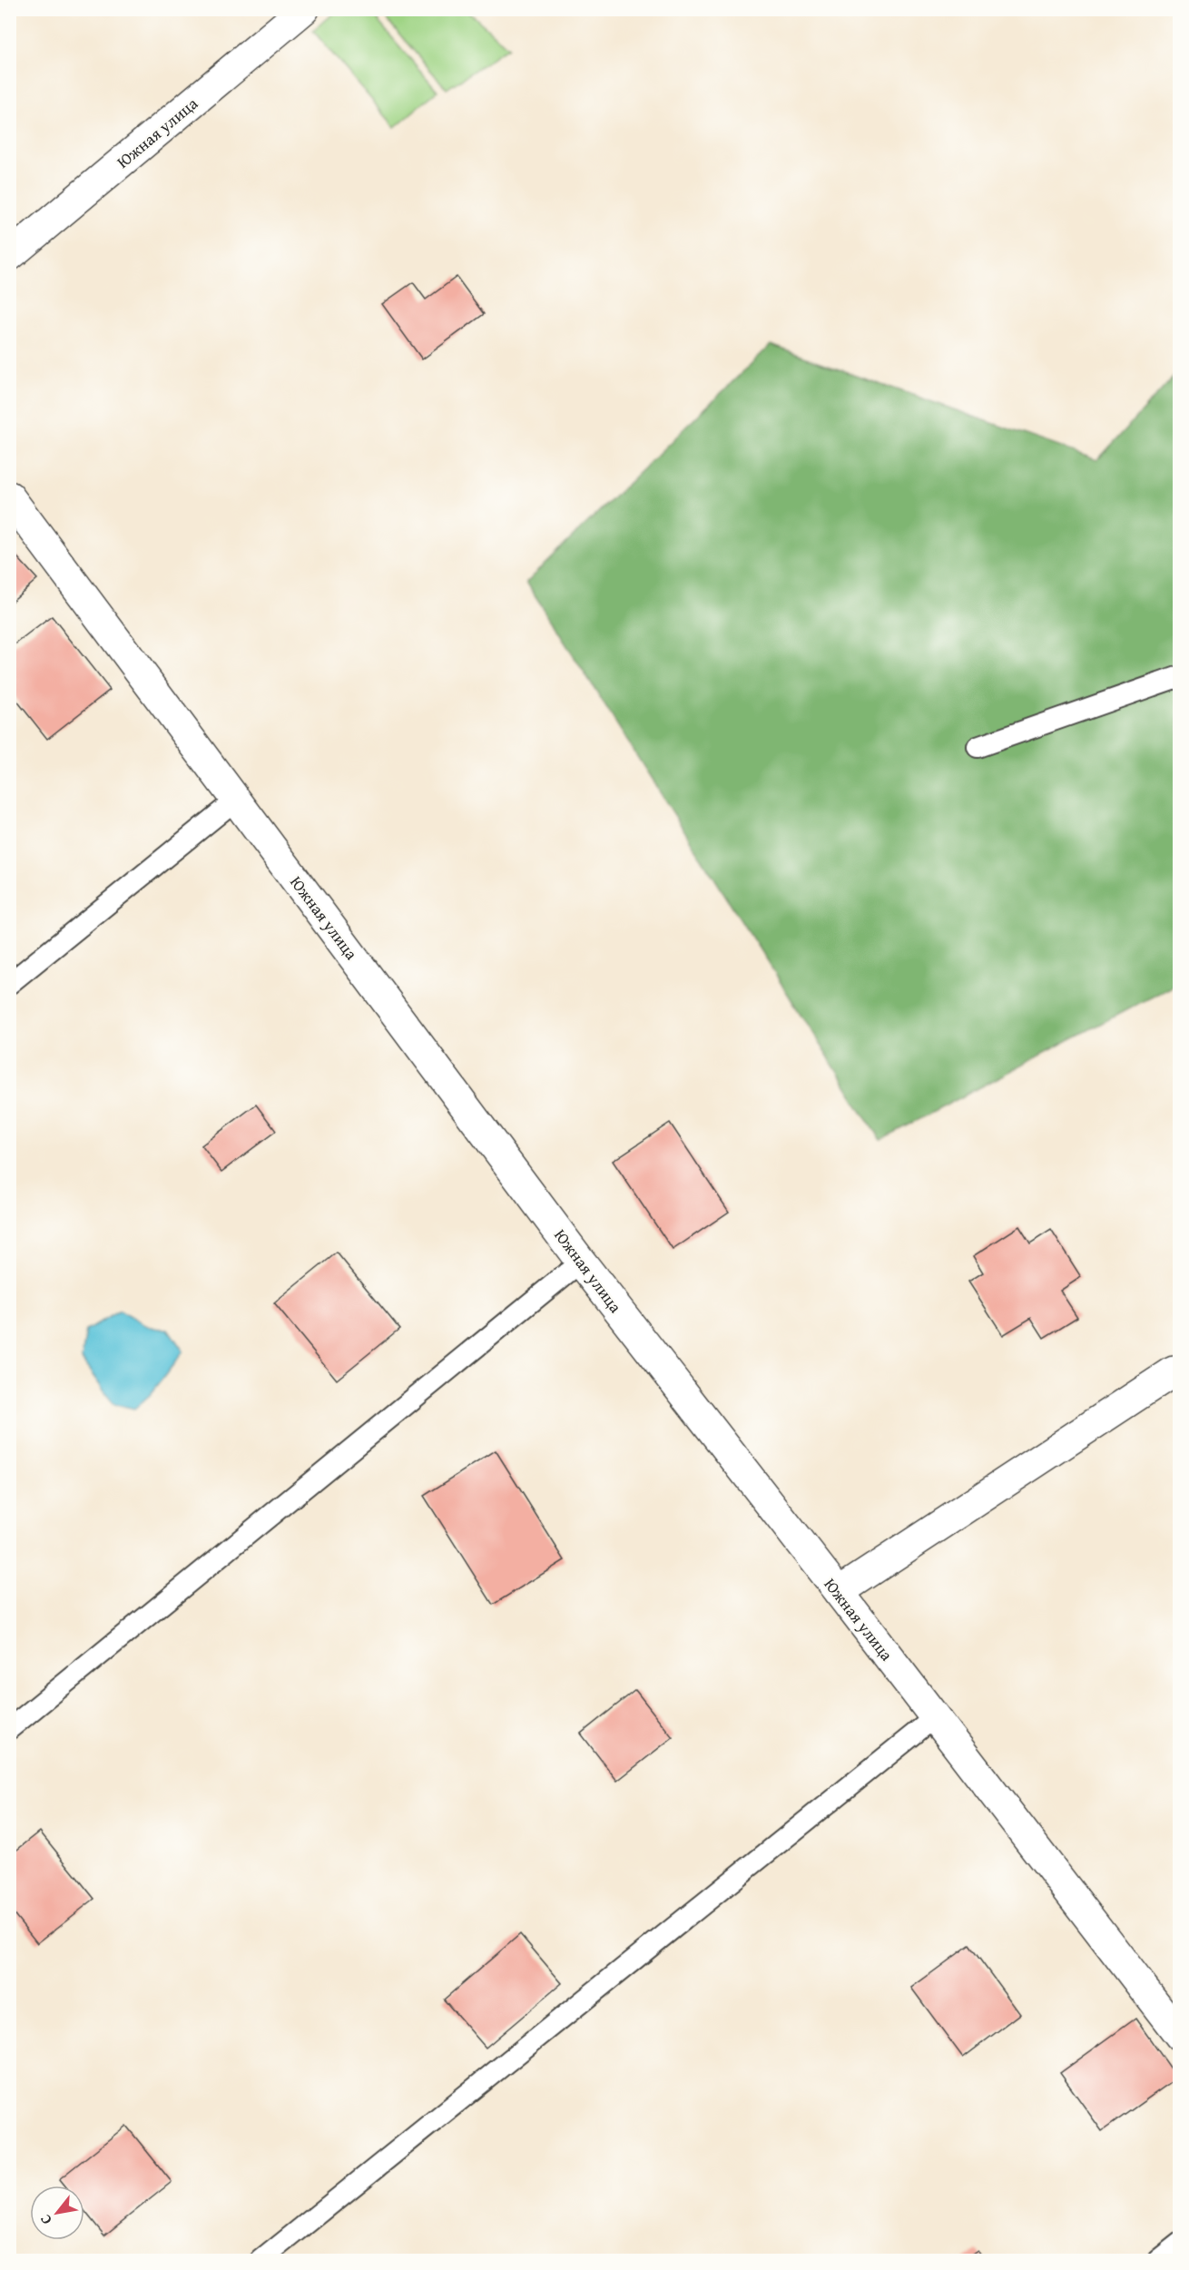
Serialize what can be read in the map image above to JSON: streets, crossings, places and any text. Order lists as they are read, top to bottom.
{
  "streets": {
    "street": ["Южная улица"]
  },
  "north": "bottom left"
}
